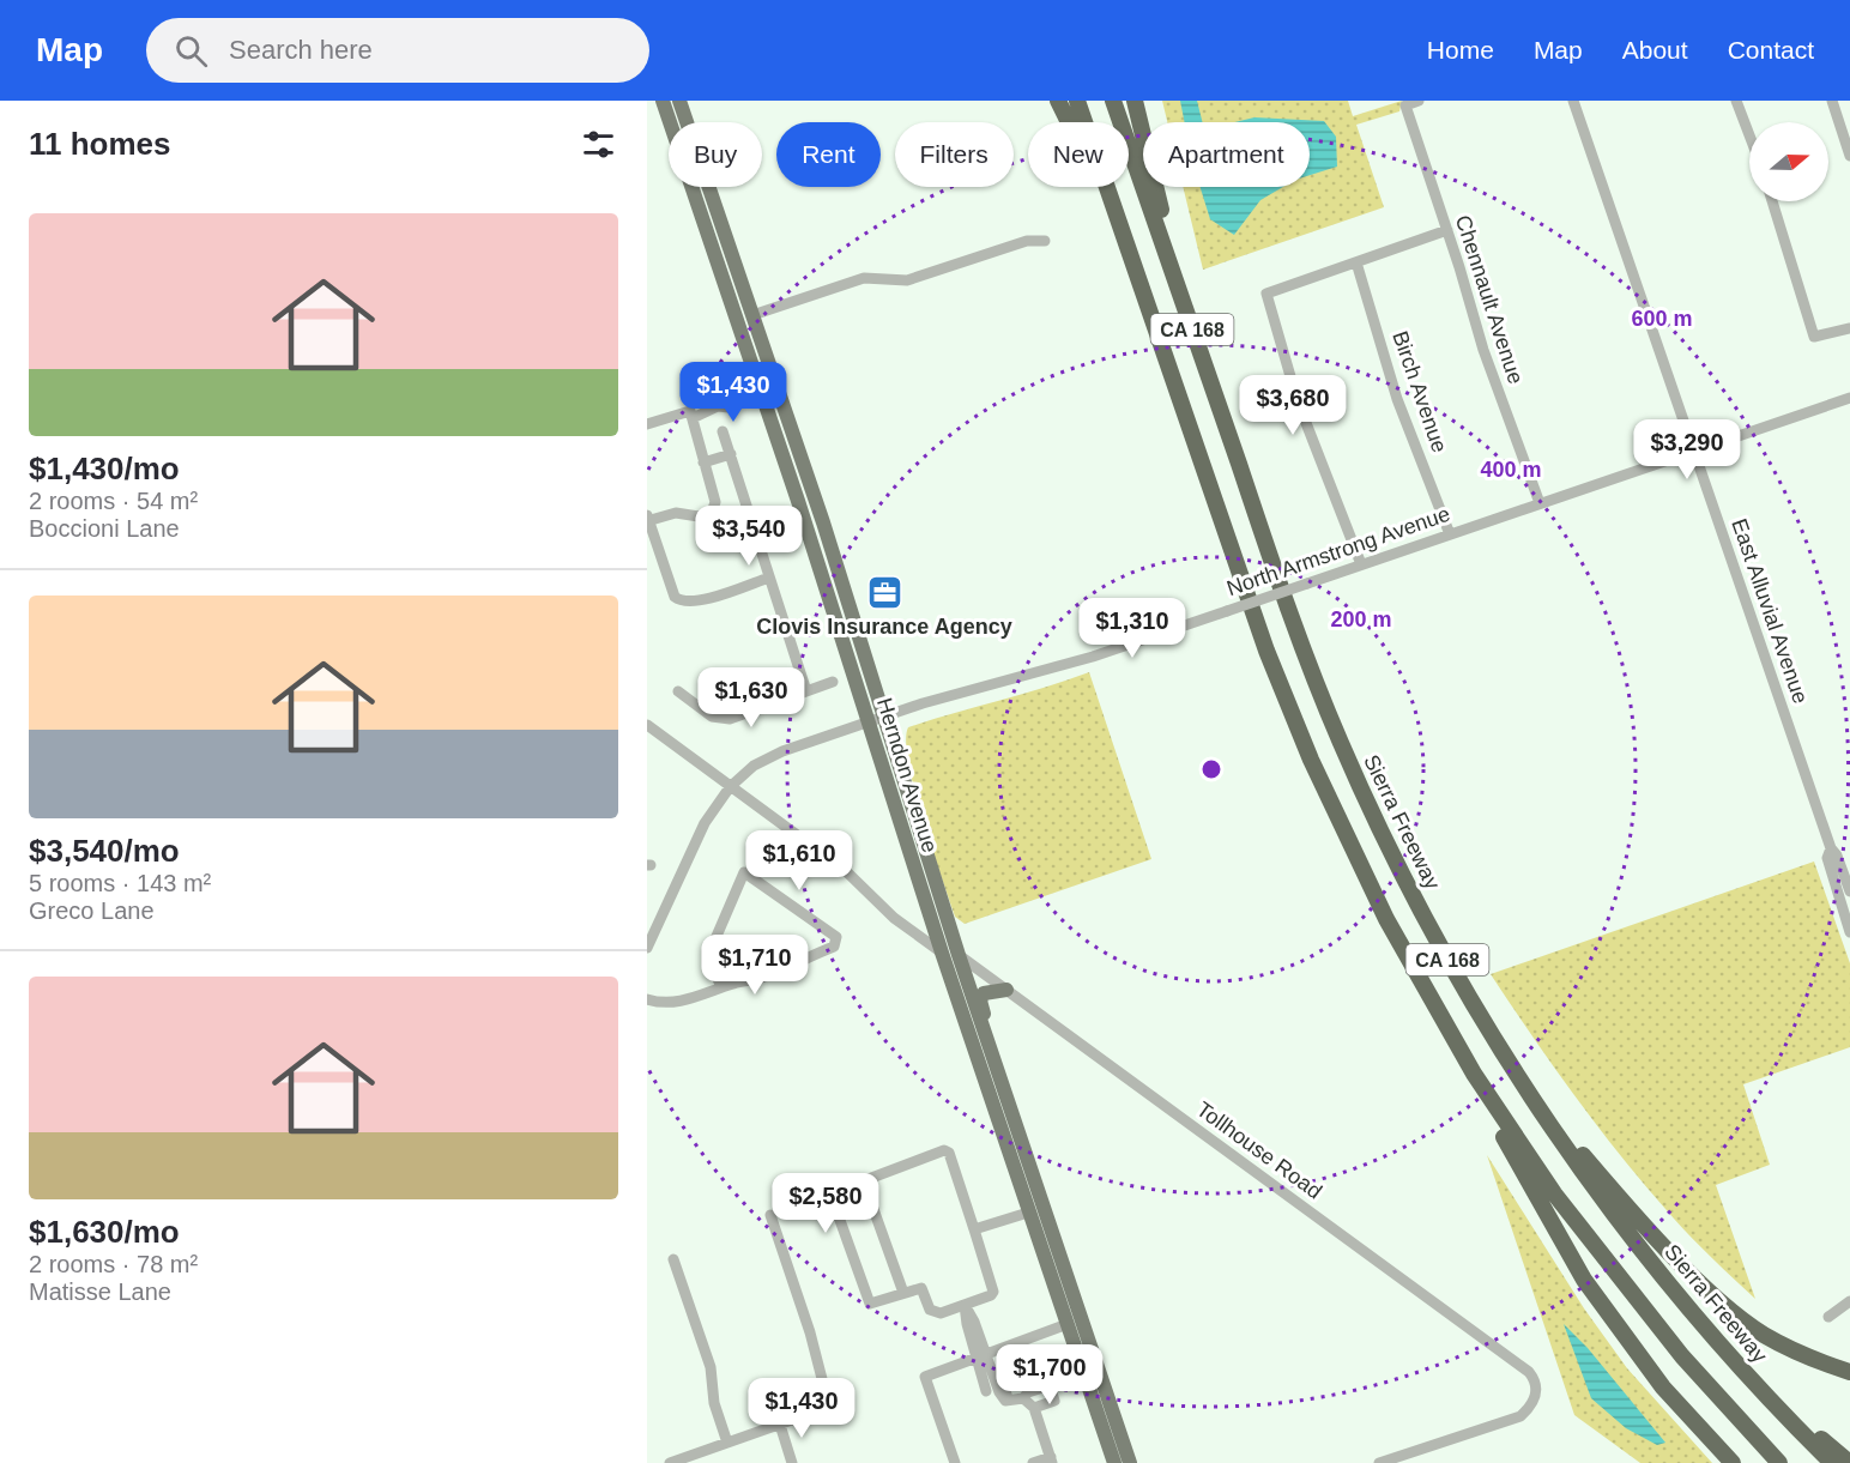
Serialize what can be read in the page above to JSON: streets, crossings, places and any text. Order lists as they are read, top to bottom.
{
  "streets": {
    "highway": ["CA 168", "Sierra Freeway"],
    "main road": ["Herndon Avenue"],
    "street": [
      "Chennault Avenue",
      "Birch Avenue",
      "North Armstrong Avenue",
      "East Alluvial Avenue",
      "Tollhouse Road"
    ]
  },
  "crossings": [
    ["Chennault Avenue", "North Armstrong Avenue"],
    ["Birch Avenue", "North Armstrong Avenue"],
    ["North Armstrong Avenue", "East Alluvial Avenue"],
    ["North Armstrong Avenue", "Herndon Avenue"],
    ["Herndon Avenue", "Tollhouse Road"]
  ],
  "places": {
    "office": ["Clovis Insurance Agency"]
  },
  "north": "right",
  "page": {
    "header": "Map",
    "search": "Search here",
    "nav": [
      "Home",
      "Map",
      "About",
      "Contact"
    ],
    "heading": "11 homes",
    "chip": [
      "Buy",
      "Rent",
      "Filters",
      "New",
      "Apartment"
    ],
    "list": [
      {
        "name": "$1,430/mo",
        "note": "2 rooms · 54 m² · Boccioni Lane"
      },
      {
        "name": "$3,540/mo",
        "note": "5 rooms · 143 m² · Greco Lane"
      },
      {
        "name": "$1,630/mo",
        "note": "2 rooms · 78 m² · Matisse Lane"
      }
    ],
    "price": [
      "$1,430",
      "$3,680",
      "$3,290",
      "$3,540",
      "$1,310",
      "$1,630",
      "$1,610",
      "$1,710",
      "$2,580",
      "$1,700",
      "$1,430"
    ]
  },
  "rings": ["600 m", "400 m", "200 m"]
}
